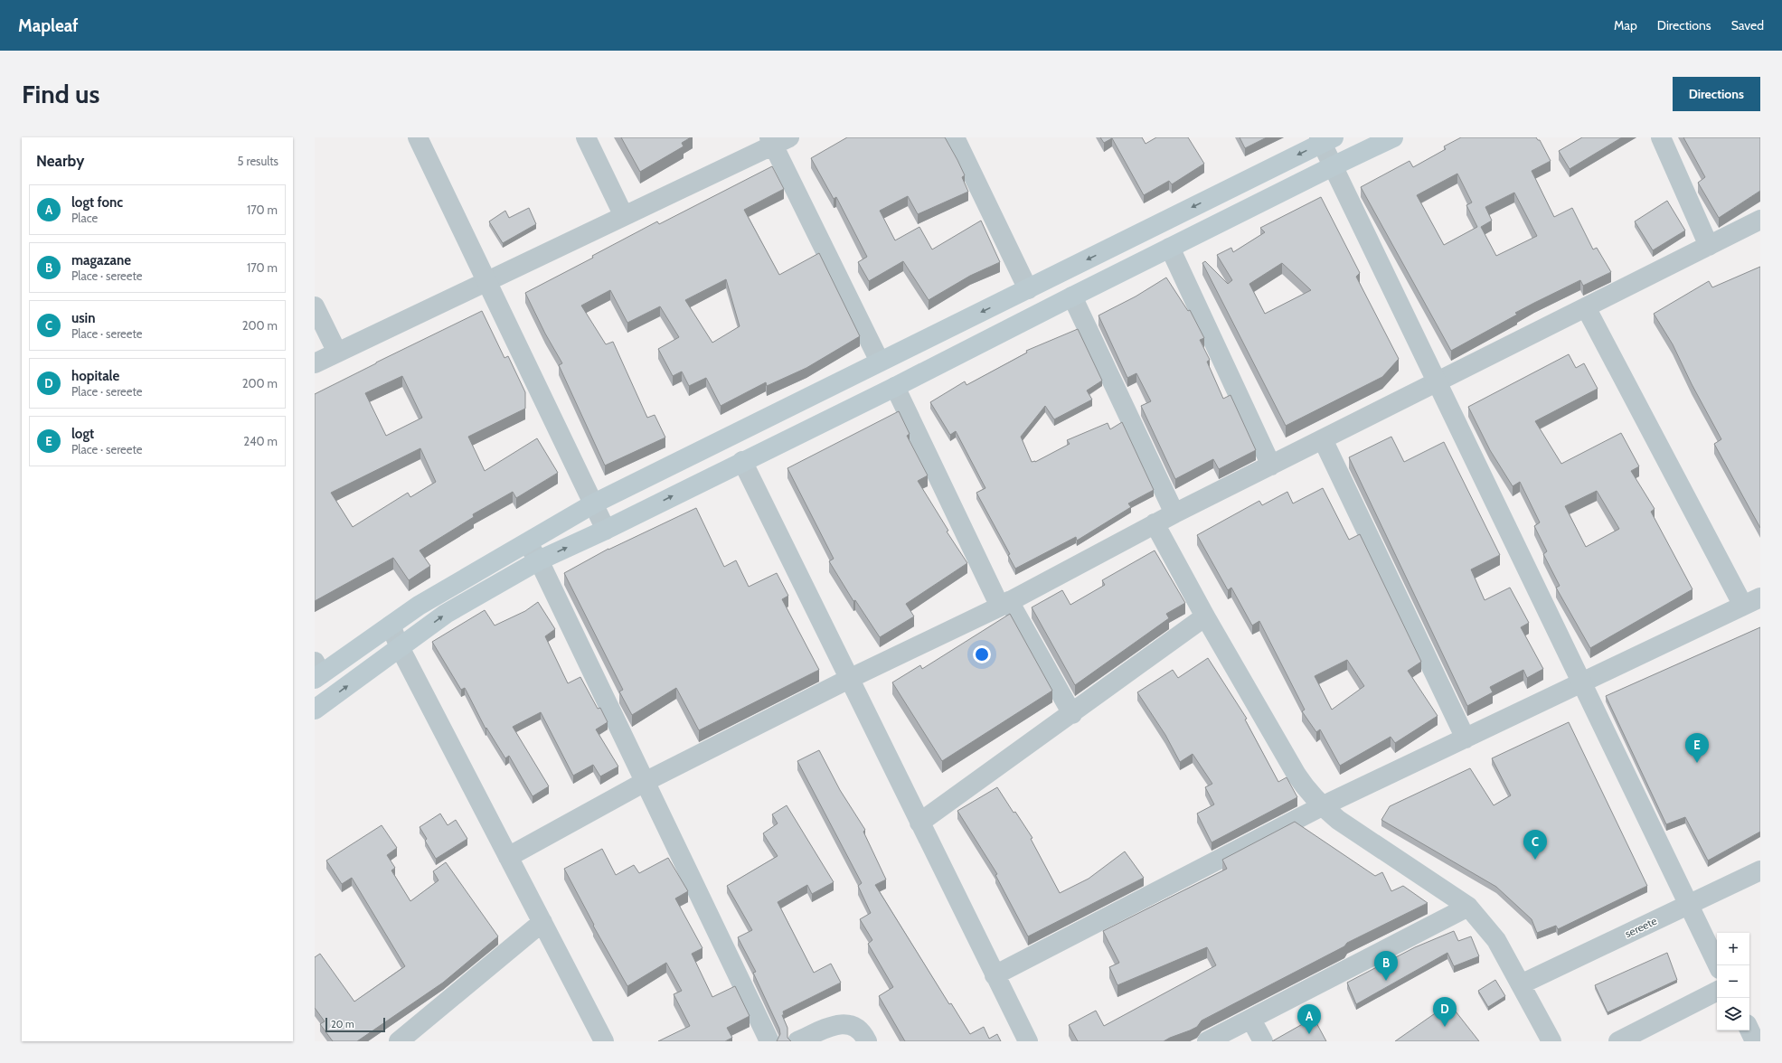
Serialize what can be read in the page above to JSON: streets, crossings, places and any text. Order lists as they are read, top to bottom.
{
  "streets": {
    "street": ["sereete"]
  },
  "scale_bar": "20 m",
  "page": {
    "header": "Mapleaf",
    "nav": ["Map", "Directions", "Saved"],
    "buttons": "Directions",
    "title": "Find us",
    "heading": ["Nearby", "5 results"],
    "list": [
      {
        "mark": "A",
        "name": "logt fonc",
        "note": "Place",
        "value": "170 m"
      },
      {
        "mark": "B",
        "name": "magazane",
        "note": "Place · sereete",
        "value": "170 m"
      },
      {
        "mark": "C",
        "name": "usin",
        "note": "Place · sereete",
        "value": "200 m"
      },
      {
        "mark": "D",
        "name": "hopitale",
        "note": "Place · sereete",
        "value": "200 m"
      },
      {
        "mark": "E",
        "name": "logt",
        "note": "Place · sereete",
        "value": "240 m"
      }
    ],
    "pins": [
      "E",
      "C",
      "B",
      "D",
      "A"
    ],
    "map_buttons": ["+", "−"],
    "scale": "20 m"
  }
}
